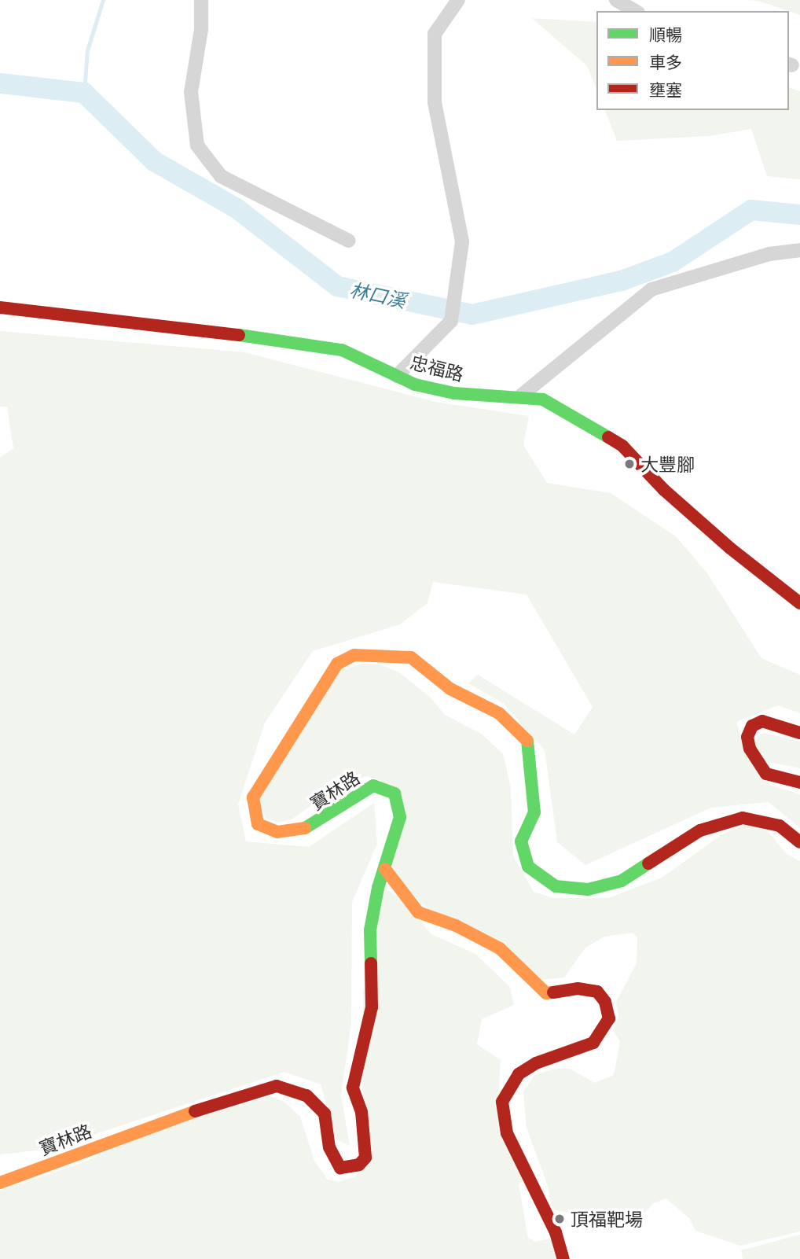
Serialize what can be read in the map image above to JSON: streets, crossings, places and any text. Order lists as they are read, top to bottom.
{
  "streets": {
    "main road": ["忠福路", "寶林路"]
  },
  "water": ["林口溪"],
  "places": ["大豐腳", "頂福靶場"],
  "legend": ["順暢", "車多", "壅塞"]
}
